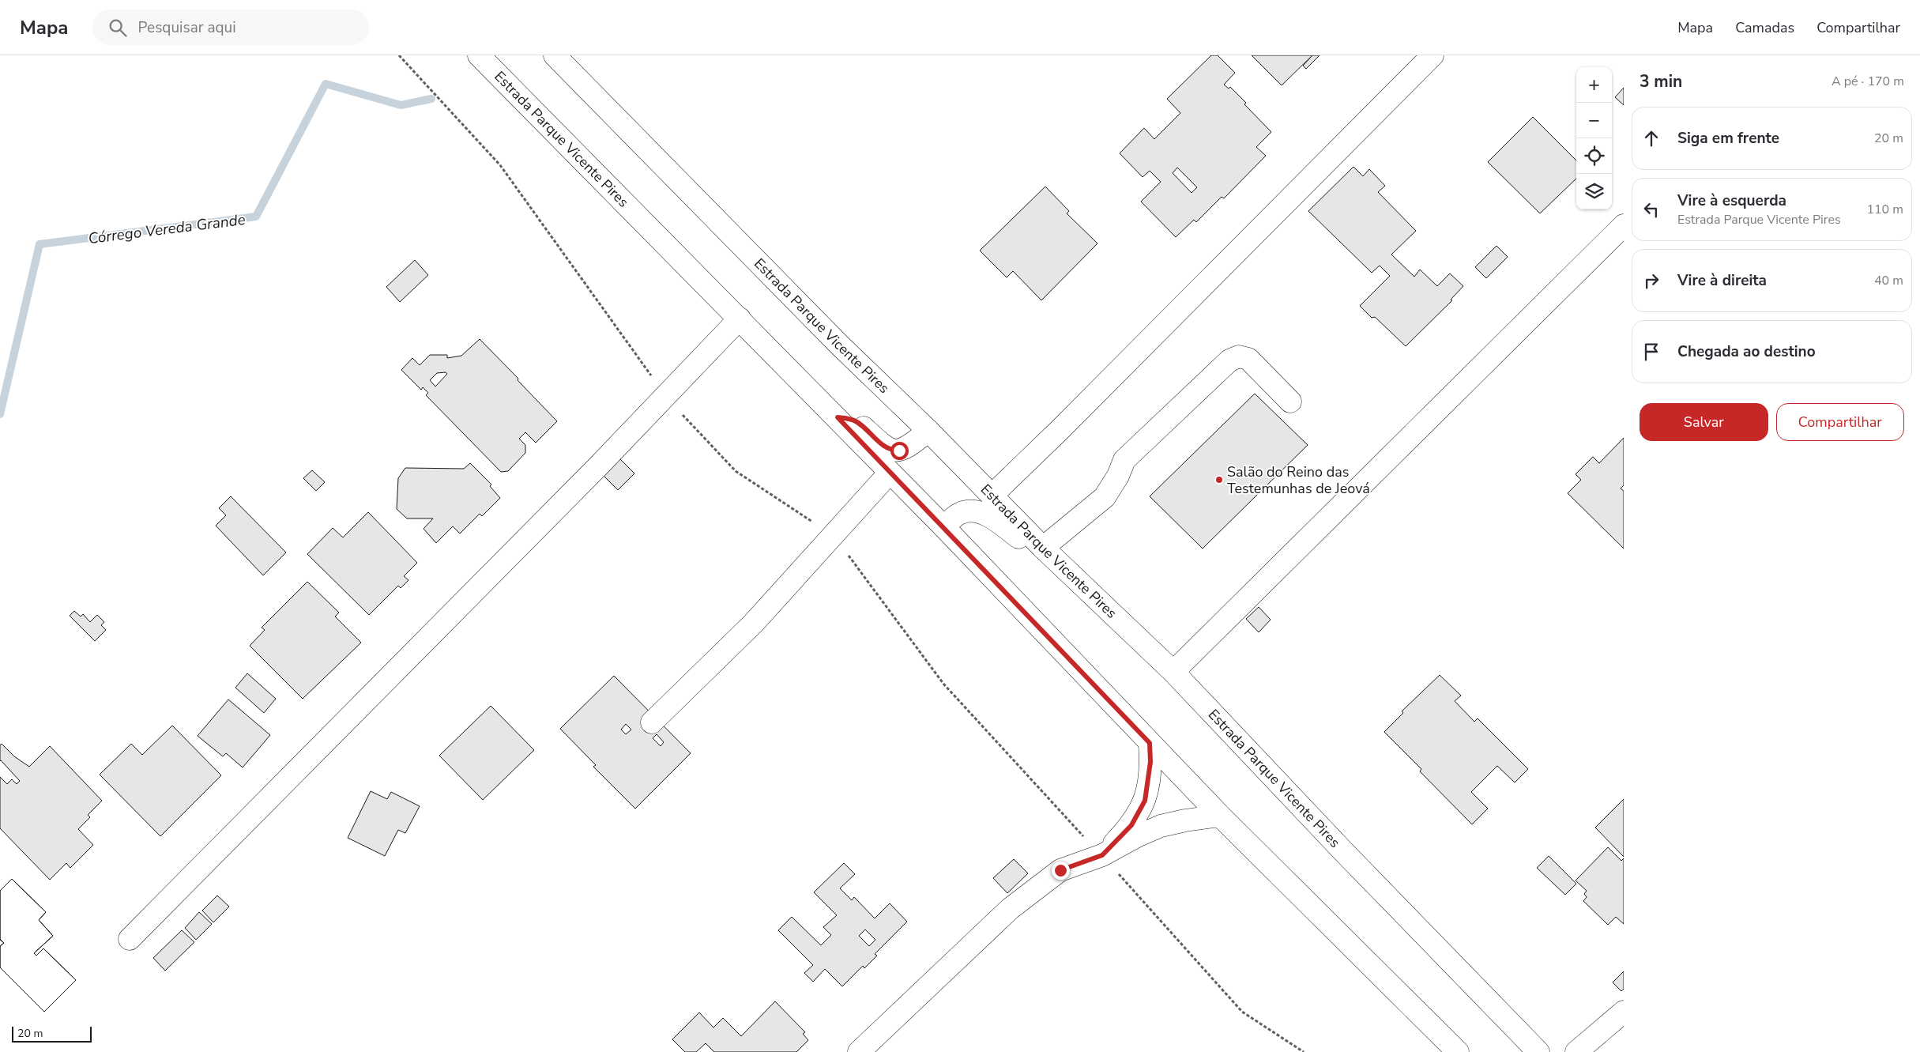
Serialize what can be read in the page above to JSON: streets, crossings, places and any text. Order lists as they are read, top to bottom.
{
  "streets": {
    "street": ["Estrada Parque Vicente Pires"]
  },
  "water": ["Córrego Vereda Grande"],
  "places": ["Salão do Reino das Testemunhas de Jeová"],
  "scale_bar": "20 m",
  "page": {
    "header": "Mapa",
    "search": "Pesquisar aqui",
    "nav": ["Mapa", "Camadas", "Compartilhar"],
    "heading": ["3 min", "A pé · 170 m"],
    "map_buttons": ["+", "−"],
    "list": [
      ["Siga em frente", "20 m"],
      ["Vire à esquerda", "Estrada Parque Vicente Pires", "110 m"],
      ["Vire à direita", "40 m"],
      "Chegada ao destino"
    ],
    "buttons": ["Salvar", "Compartilhar"],
    "scale": "20 m"
  }
}
